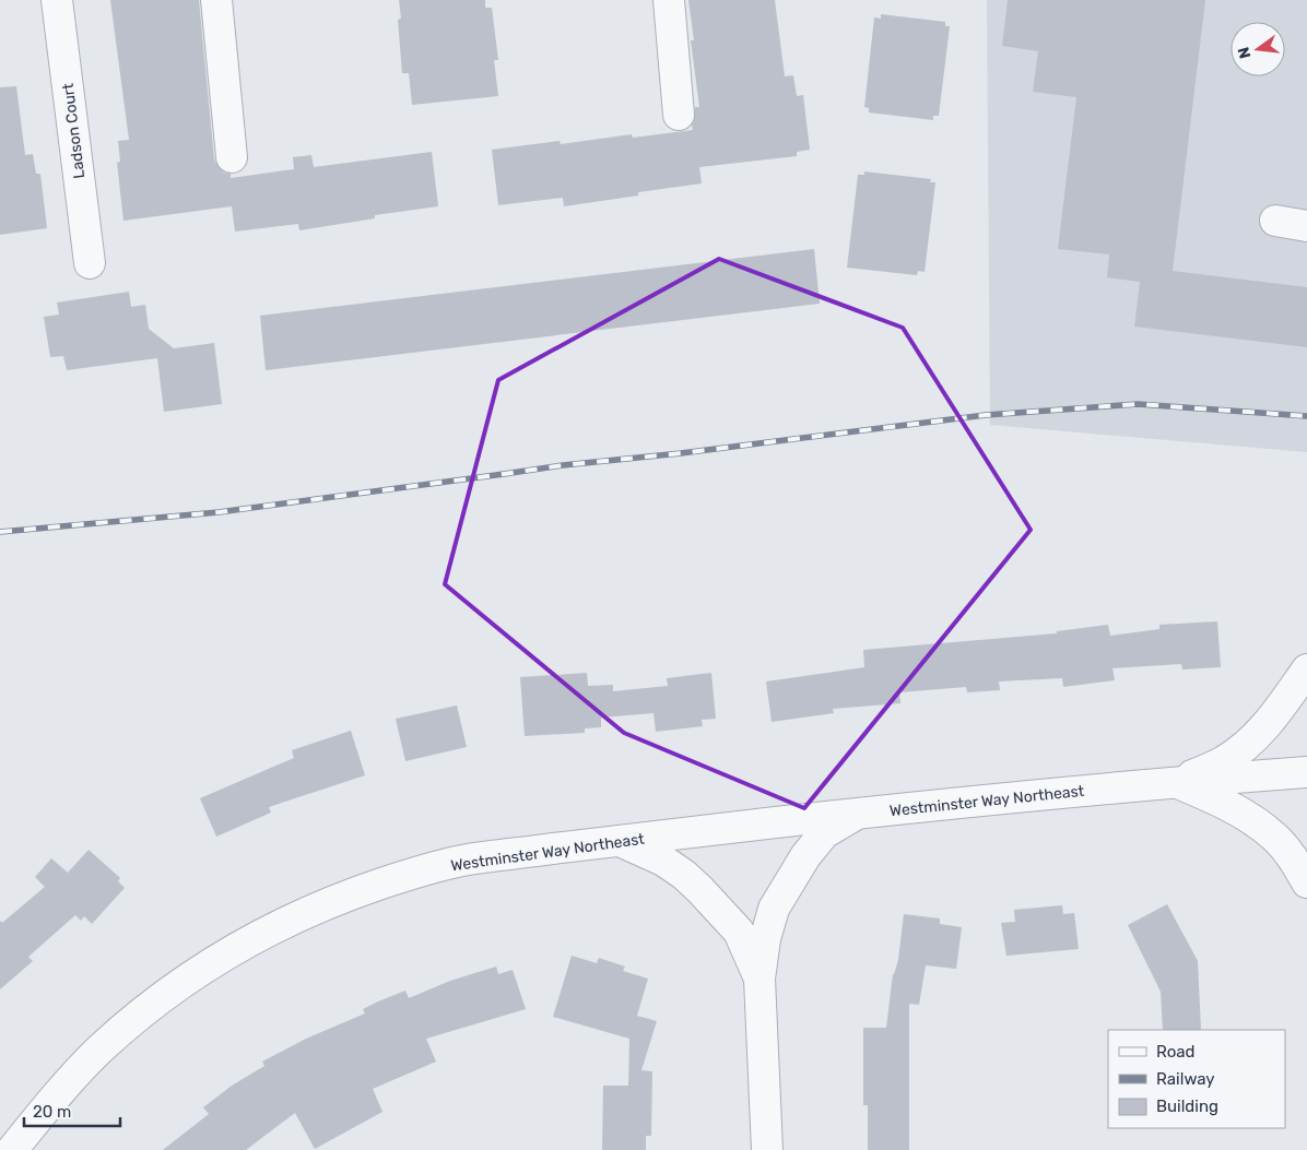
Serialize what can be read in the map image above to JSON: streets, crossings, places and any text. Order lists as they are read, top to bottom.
{
  "streets": {
    "street": ["Ladson Court", "Westminster Way Northeast"]
  },
  "legend": ["Road", "Railway", "Building"],
  "scale_bar": "20 m",
  "north": "left"
}
